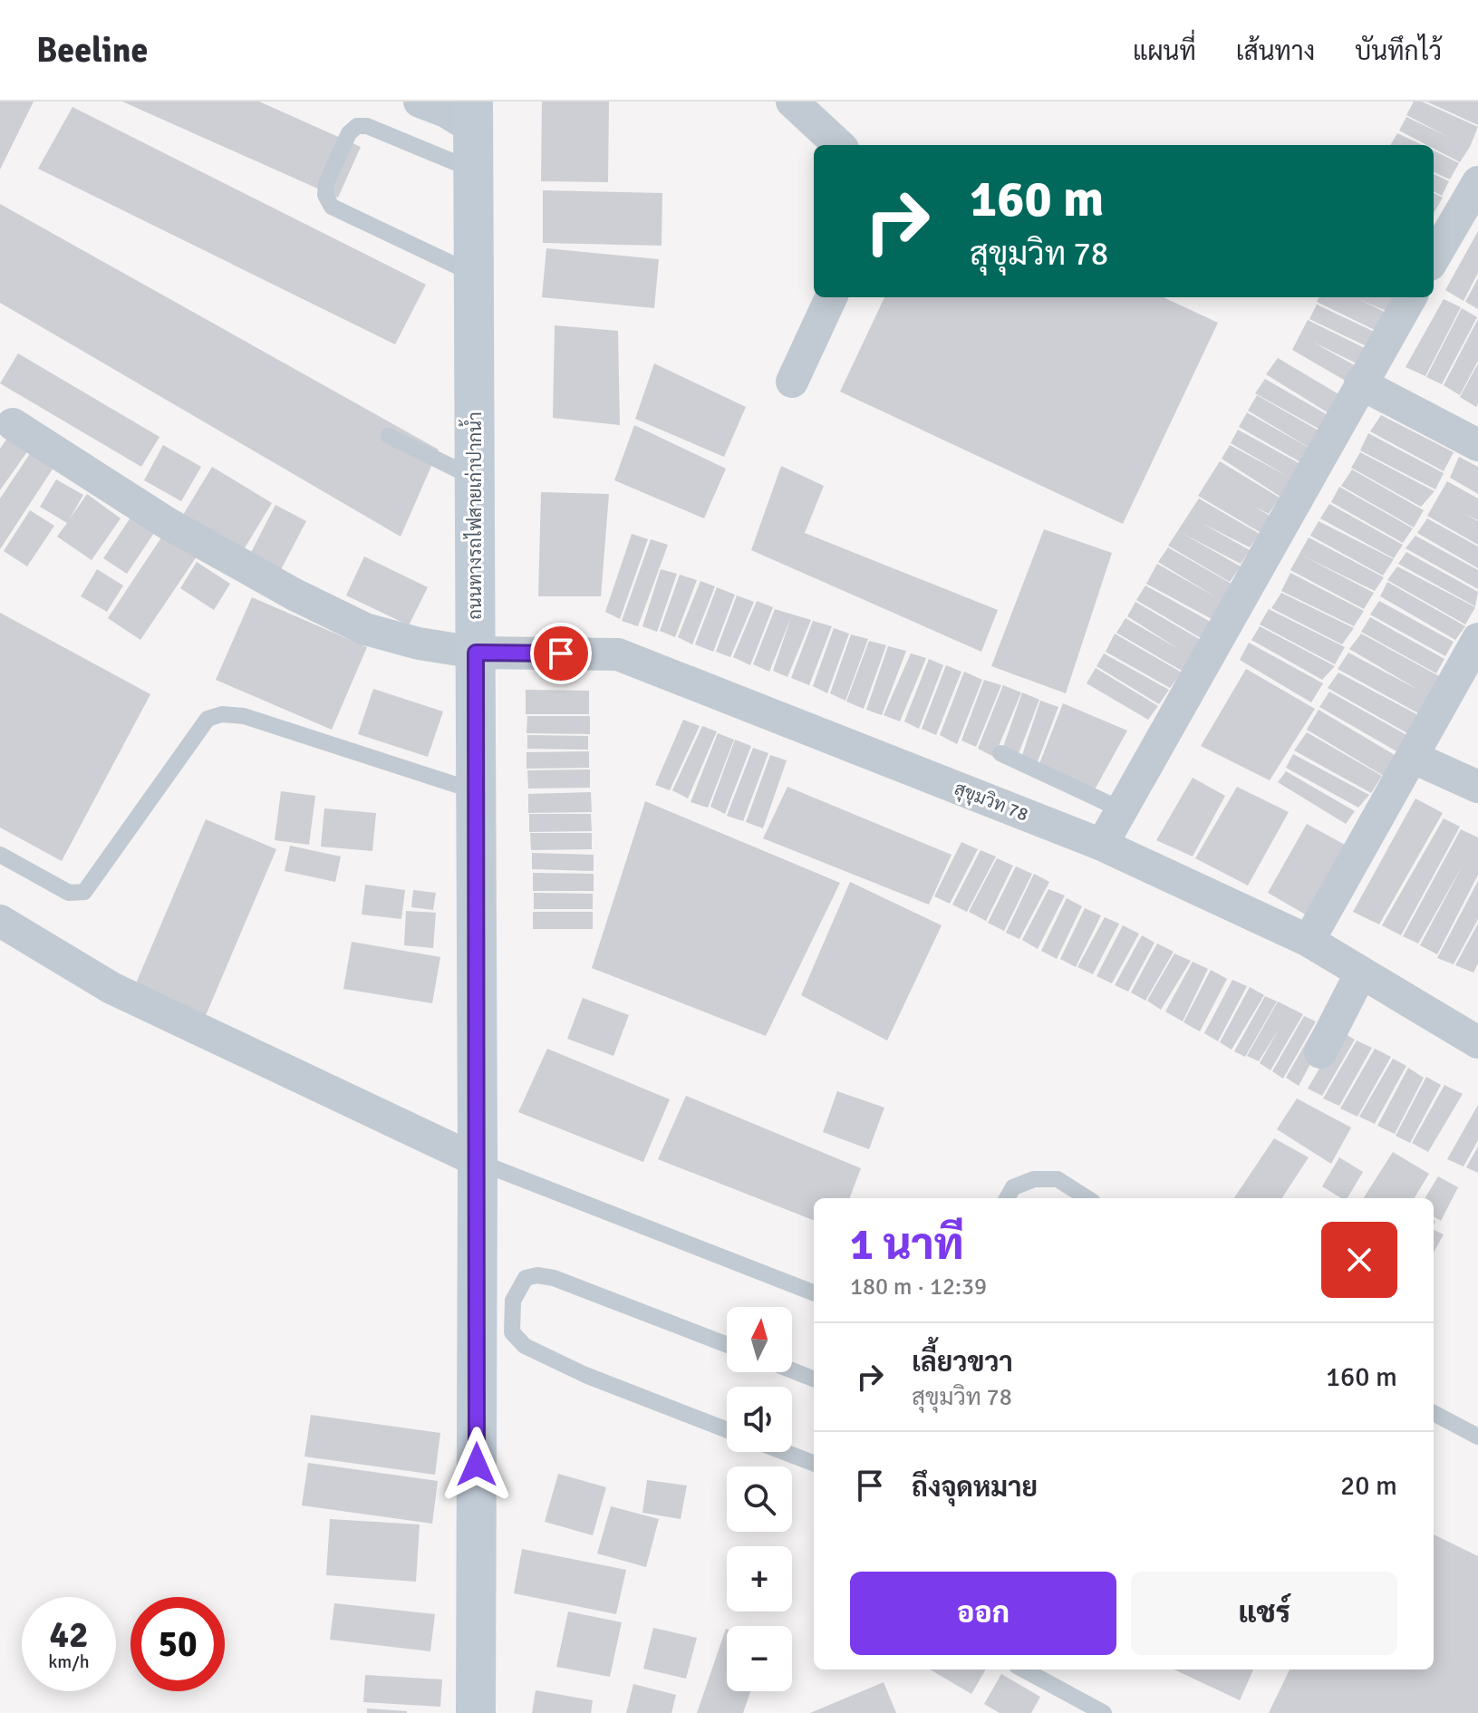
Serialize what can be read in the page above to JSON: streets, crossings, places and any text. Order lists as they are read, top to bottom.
{
  "streets": {
    "main road": ["ถนนทางรถไฟสายเก่าปากน้ำ"],
    "street": ["สุขุมวิท 78"]
  },
  "crossings": [
    ["ถนนทางรถไฟสายเก่าปากน้ำ", "สุขุมวิท 78"]
  ],
  "north": "top",
  "page": {
    "header": "Beeline",
    "nav": ["แผนที่", "เส้นทาง", "บันทึกไว้"],
    "turn": ["160 m", "สุขุมวิท 78"],
    "heading": ["1 นาที", "180 m · 12:39"],
    "map_buttons": ["+", "−"],
    "list": [
      {
        "name": "เลี้ยวขวา",
        "note": "สุขุมวิท 78",
        "value": "160 m"
      },
      {
        "name": "ถึงจุดหมาย",
        "value": "20 m"
      }
    ],
    "buttons": ["ออก", "แชร์"],
    "speed": "42 km/h",
    "limit": "50"
  }
}
